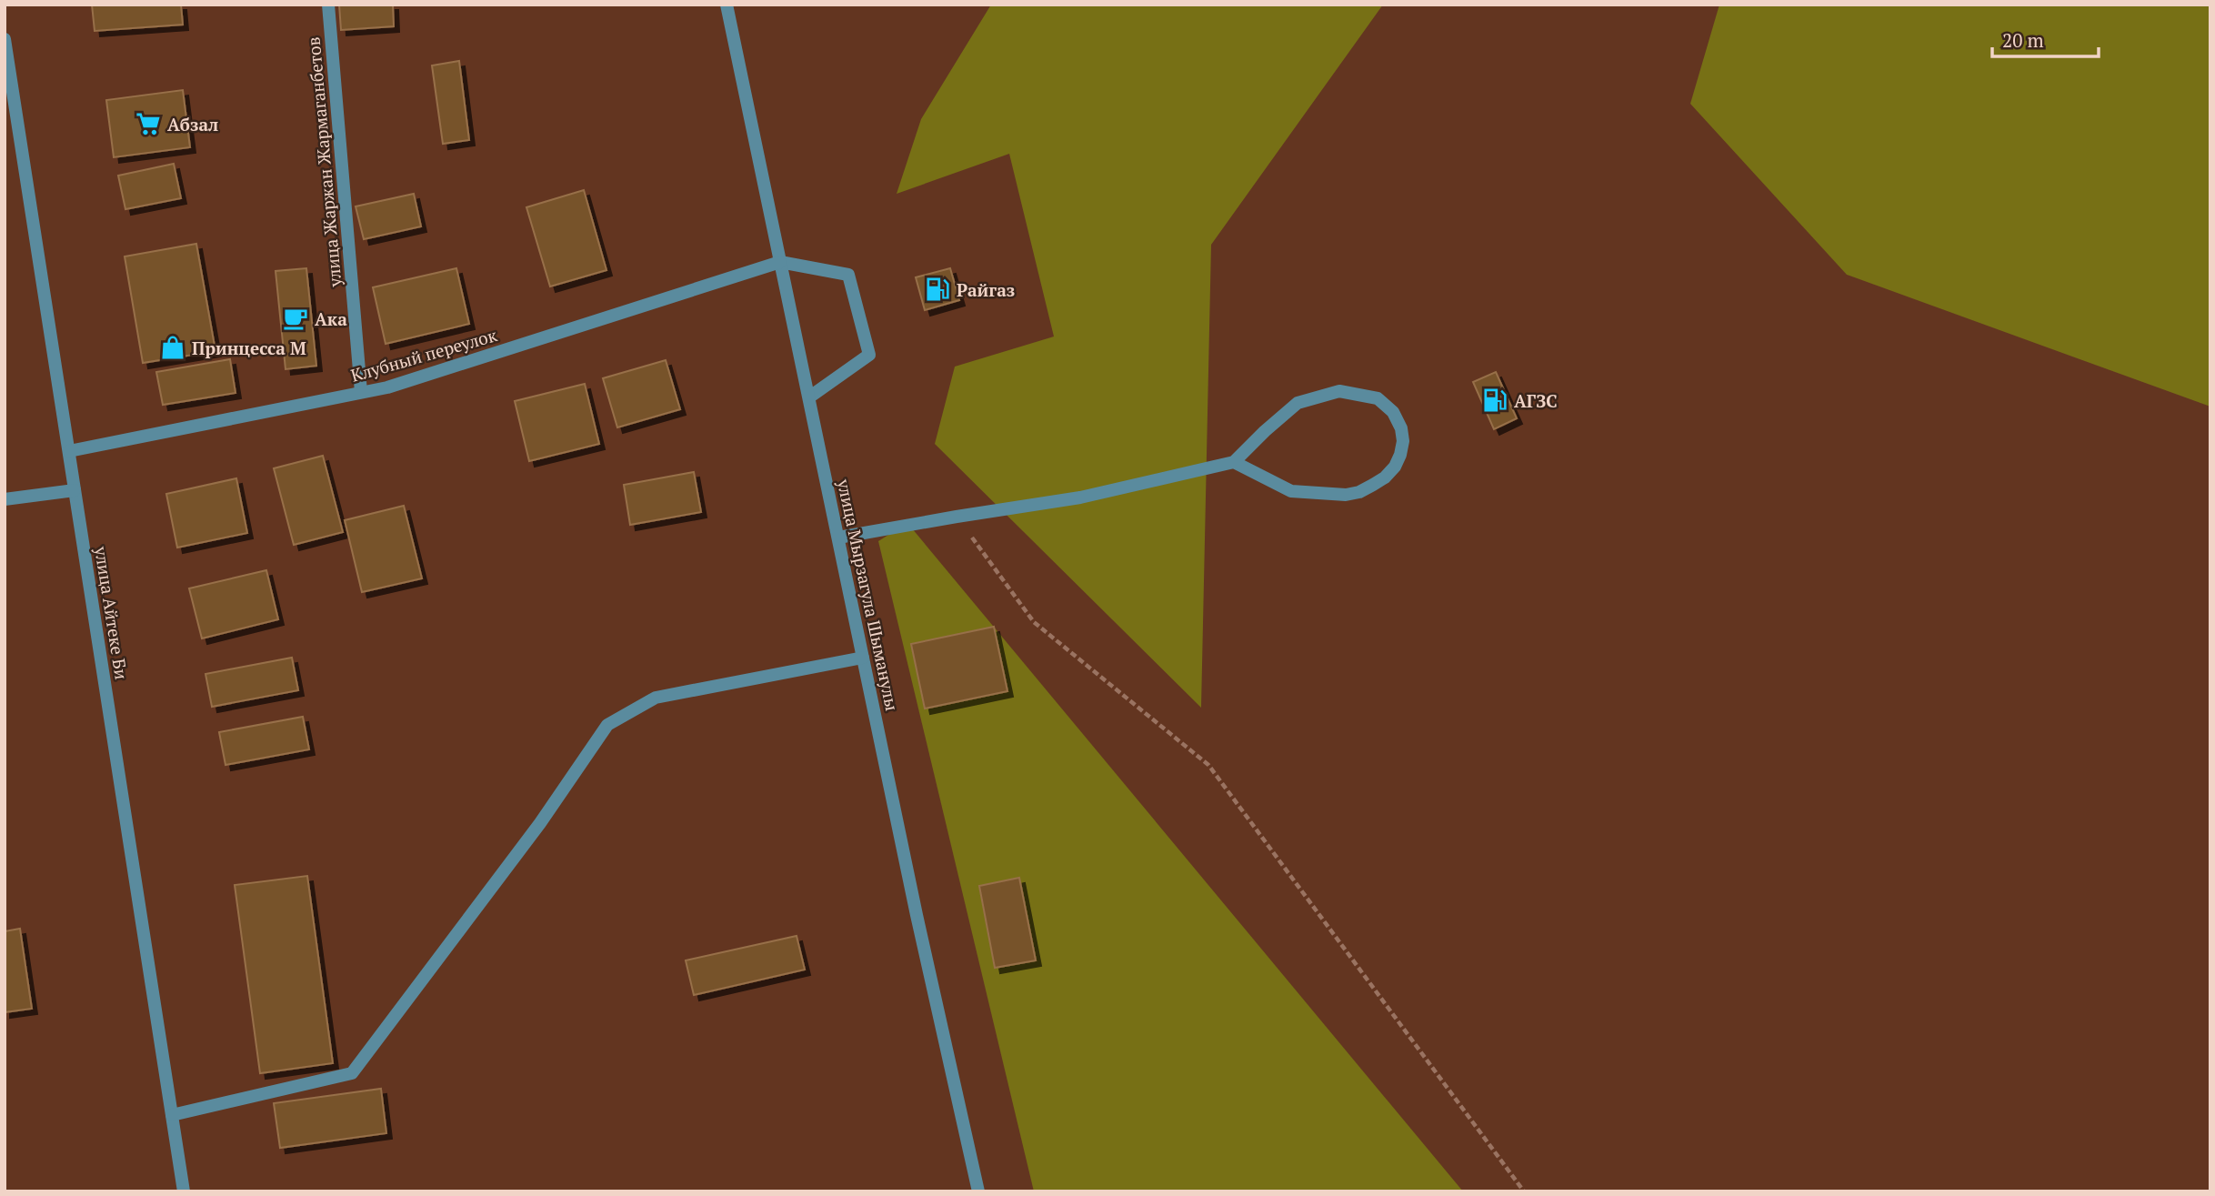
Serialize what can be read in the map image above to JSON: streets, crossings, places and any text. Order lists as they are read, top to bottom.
{
  "streets": {
    "street": [
      "улица Жаржан Жармаганбетов",
      "Клубный переулок",
      "улица Мырзагула Шыманулы",
      "улица Айтеке Би"
    ]
  },
  "crossings": [
    ["улица Жаржан Жармаганбетов", "Клубный переулок"],
    ["Клубный переулок", "улица Мырзагула Шыманулы"],
    ["Клубный переулок", "улица Айтеке Би"]
  ],
  "places": {
    "supermarket": ["Абзал"],
    "fuel station": ["Райгаз", "АГЗС"],
    "cafe": ["Ака"],
    "shop": ["Принцесса М"]
  },
  "scale_bar": "20 m"
}
